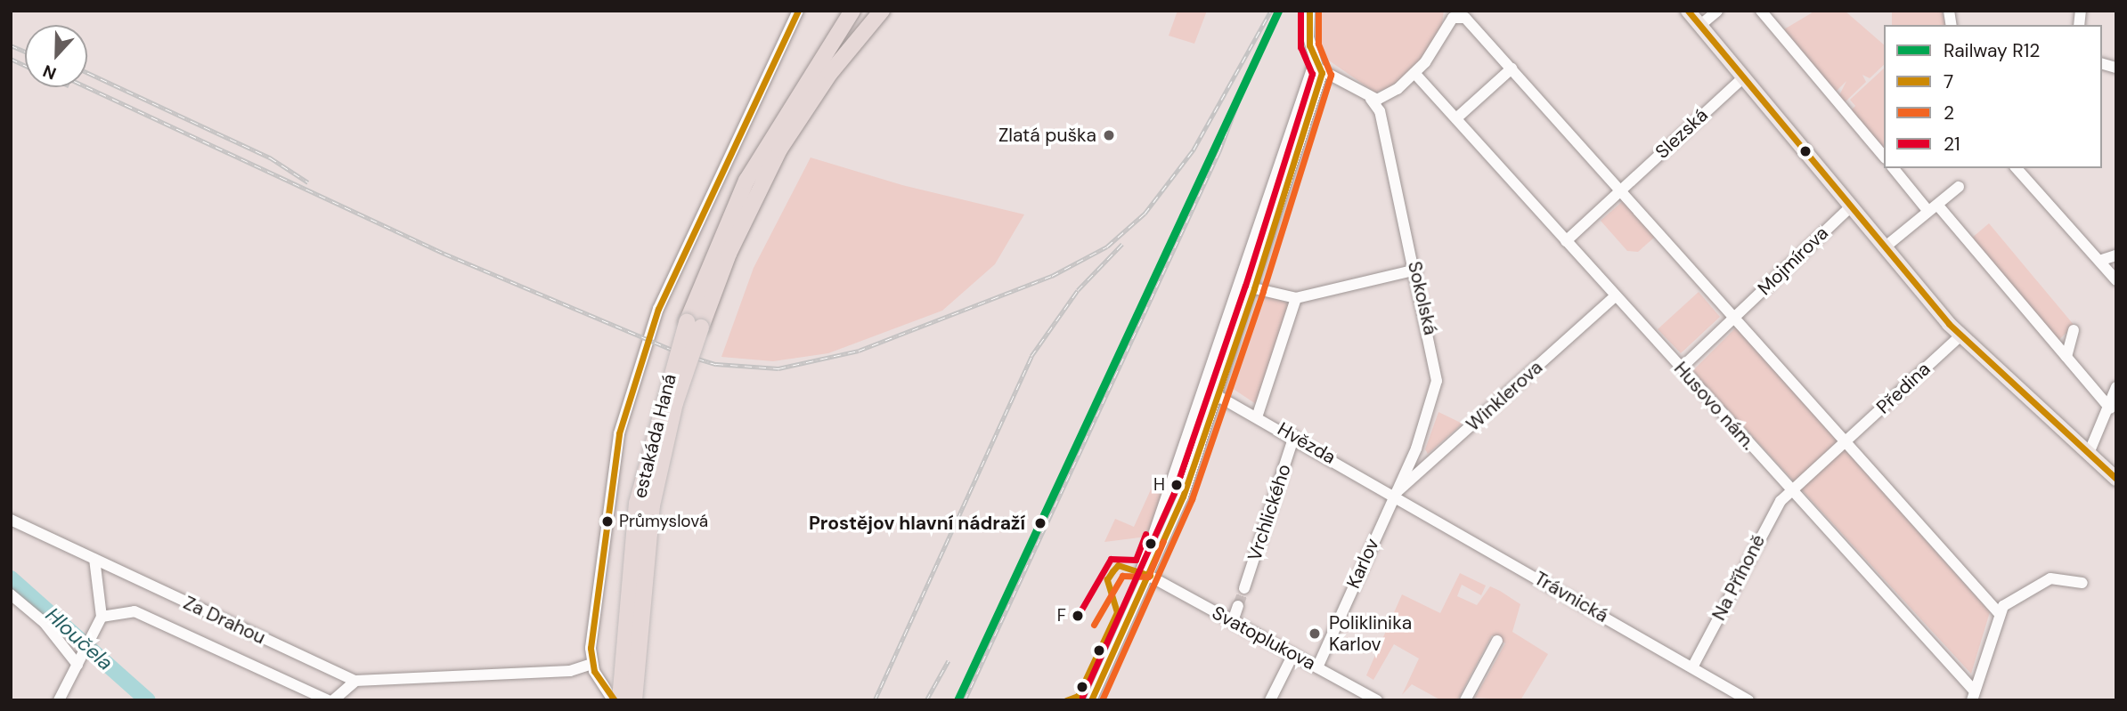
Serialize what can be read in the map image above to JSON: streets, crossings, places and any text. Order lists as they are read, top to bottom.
{
  "streets": {
    "highway": ["estakáda Haná"],
    "street": [
      "Slezská",
      "Mojmírova",
      "Sokolská",
      "Předina",
      "Winklerova",
      "Husovo nám.",
      "Hvězda",
      "Vrchlického",
      "Karlov",
      "Na Příhoně",
      "Trávnická",
      "Za Drahou",
      "Svatoplukova"
    ]
  },
  "crossings": [
    ["Slezská", "Husovo nám."],
    ["Mojmírova", "Husovo nám."],
    ["Sokolská", "Winklerova"],
    ["Sokolská", "Hvězda"],
    ["Sokolská", "Karlov"],
    ["Sokolská", "Trávnická"],
    ["Předina", "Husovo nám."],
    ["Předina", "Na Příhoně"],
    ["Winklerova", "Husovo nám."],
    ["Winklerova", "Hvězda"],
    ["Winklerova", "Karlov"],
    ["Winklerova", "Trávnická"],
    ["Husovo nám.", "Na Příhoně"],
    ["Hvězda", "Vrchlického"],
    ["Hvězda", "Karlov"],
    ["Hvězda", "Trávnická"],
    ["Karlov", "Trávnická"],
    ["Karlov", "Svatoplukova"],
    ["Na Příhoně", "Trávnická"]
  ],
  "water": ["Hloučela"],
  "places": [
    "Zlatá puška",
    "H",
    "Průmyslová",
    "Prostějov hlavní nádraží",
    "F",
    "Poliklinika Karlov"
  ],
  "lines": [
    "rail line R12",
    "transit line 7",
    "transit line 2",
    "transit line 21"
  ],
  "legend": [
    "Railway R12",
    "7",
    "2",
    "21"
  ],
  "north": "bottom"
}
